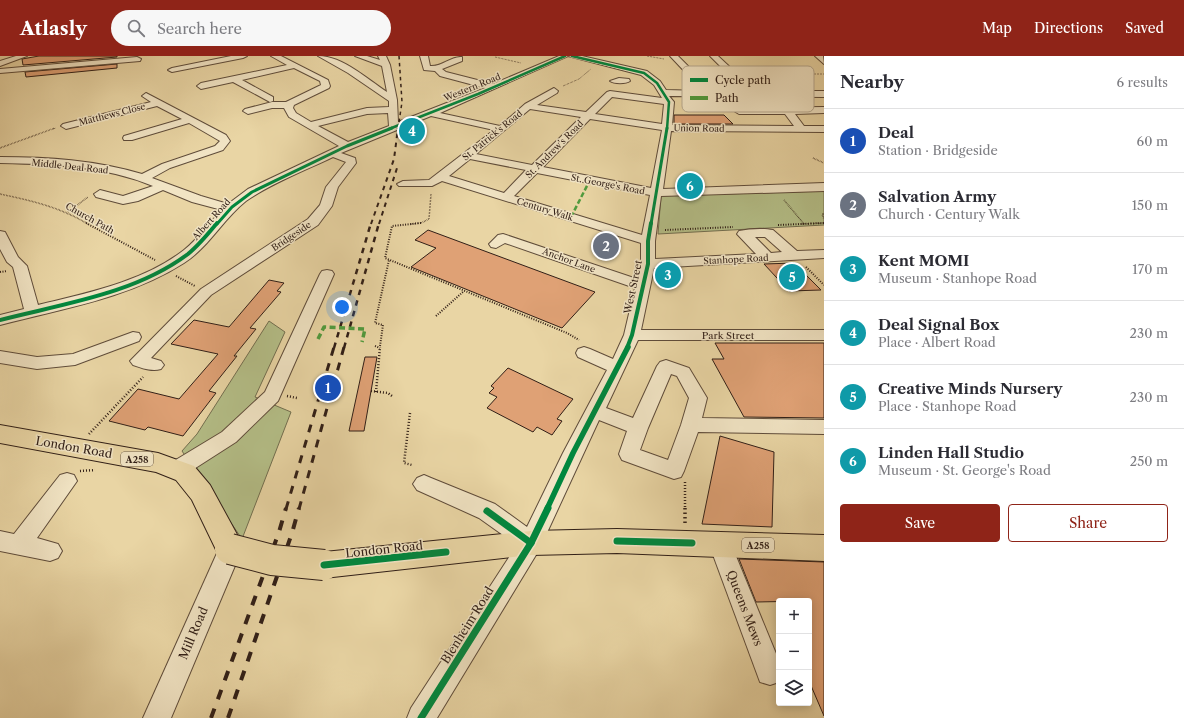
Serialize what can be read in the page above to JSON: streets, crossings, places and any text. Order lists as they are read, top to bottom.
{
  "streets": {
    "main road": ["London Road", "A258"],
    "street": [
      "Western Road",
      "Matthews Close",
      "Union Road",
      "St. Patrick's Road",
      "St. Andrew's Road",
      "Middle Deal Road",
      "St. George's Road",
      "Century Walk",
      "Albert Road",
      "Bridgeside",
      "Stanhope Road",
      "Anchor Lane",
      "West Street",
      "Park Street",
      "Queens Mews",
      "Blenheim Road",
      "Mill Road"
    ],
    "path": ["Church Path"]
  },
  "crossings": [
    ["Western Road", "Albert Road"],
    ["Matthews Close", "Middle Deal Road"],
    ["Union Road", "St. Patrick's Road"],
    ["Union Road", "St. Andrew's Road"],
    ["Union Road", "West Street"],
    ["St. Patrick's Road", "St. George's Road"],
    ["St. Patrick's Road", "Century Walk"],
    ["St. Andrew's Road", "St. George's Road"],
    ["St. Andrew's Road", "Century Walk"],
    ["St. Andrew's Road", "West Street"],
    ["Middle Deal Road", "Albert Road"],
    ["St. George's Road", "West Street"],
    ["Century Walk", "West Street"],
    ["Church Path", "Albert Road"],
    ["Church Path", "Bridgeside"],
    ["Albert Road", "Bridgeside"],
    ["Stanhope Road", "West Street"],
    ["Anchor Lane", "West Street"],
    ["West Street", "Park Street"],
    ["West Street", "London Road"],
    ["West Street", "A258"],
    ["West Street", "Blenheim Road"],
    ["London Road", "A258"],
    ["London Road", "Blenheim Road"],
    ["London Road", "Mill Road"],
    ["A258", "Queens Mews"],
    ["A258", "Blenheim Road"]
  ],
  "legend": ["Cycle path", "Path"],
  "page": {
    "header": "Atlasly",
    "search": "Search here",
    "nav": ["Map", "Directions", "Saved"],
    "heading": ["Nearby", "6 results"],
    "list": [
      {
        "mark": "1",
        "name": "Deal",
        "note": "Station · Bridgeside",
        "value": "60 m"
      },
      {
        "mark": "2",
        "name": "Salvation Army",
        "note": "Church · Century Walk",
        "value": "150 m"
      },
      {
        "mark": "3",
        "name": "Kent MOMI",
        "note": "Museum · Stanhope Road",
        "value": "170 m"
      },
      {
        "mark": "4",
        "name": "Deal Signal Box",
        "note": "Place · Albert Road",
        "value": "230 m"
      },
      {
        "mark": "5",
        "name": "Creative Minds Nursery",
        "note": "Place · Stanhope Road",
        "value": "230 m"
      },
      {
        "mark": "6",
        "name": "Linden Hall Studio",
        "note": "Museum · St. George's Road",
        "value": "250 m"
      }
    ],
    "pins": [
      "4",
      "6",
      "2",
      "3",
      "5",
      "1"
    ],
    "buttons": ["Save", "Share"],
    "map_buttons": ["+", "−"]
  }
}
